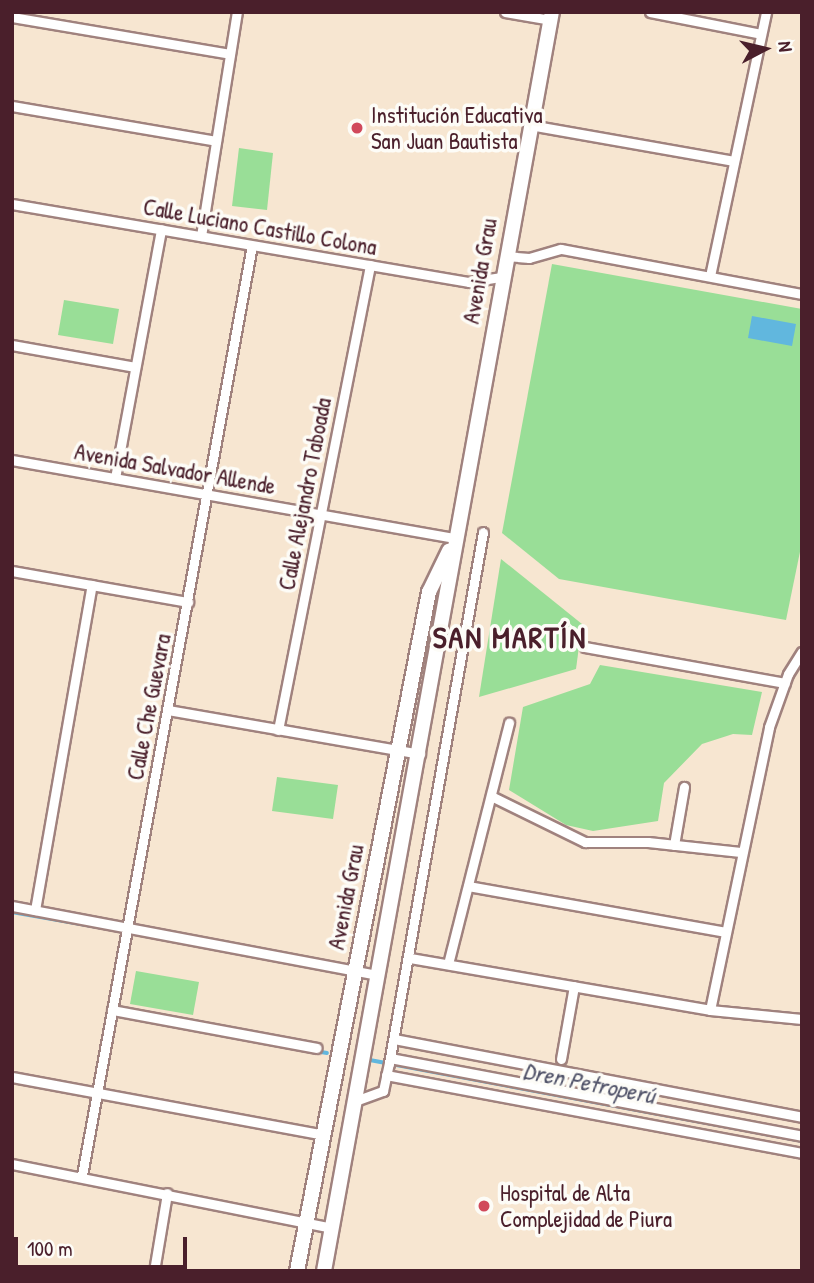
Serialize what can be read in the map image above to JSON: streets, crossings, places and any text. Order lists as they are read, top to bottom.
{
  "streets": {
    "main road": ["Avenida Grau"],
    "street": [
      "Calle Luciano Castillo Colona",
      "Avenida Salvador Allende",
      "Calle Alejandro Taboada",
      "Calle Che Guevara"
    ]
  },
  "crossings": [
    ["Calle Luciano Castillo Colona", "Avenida Grau"],
    ["Calle Luciano Castillo Colona", "Calle Alejandro Taboada"],
    ["Calle Luciano Castillo Colona", "Calle Che Guevara"],
    ["Avenida Grau", "Avenida Salvador Allende"],
    ["Avenida Salvador Allende", "Calle Alejandro Taboada"],
    ["Avenida Salvador Allende", "Calle Che Guevara"]
  ],
  "districts": ["SAN MARTÍN"],
  "water": ["Dren Petroperú"],
  "places": ["Institución Educativa San Juan Bautista", "Hospital de Alta Complejidad de Piura"],
  "scale_bar": "100 m",
  "north": "right"
}
